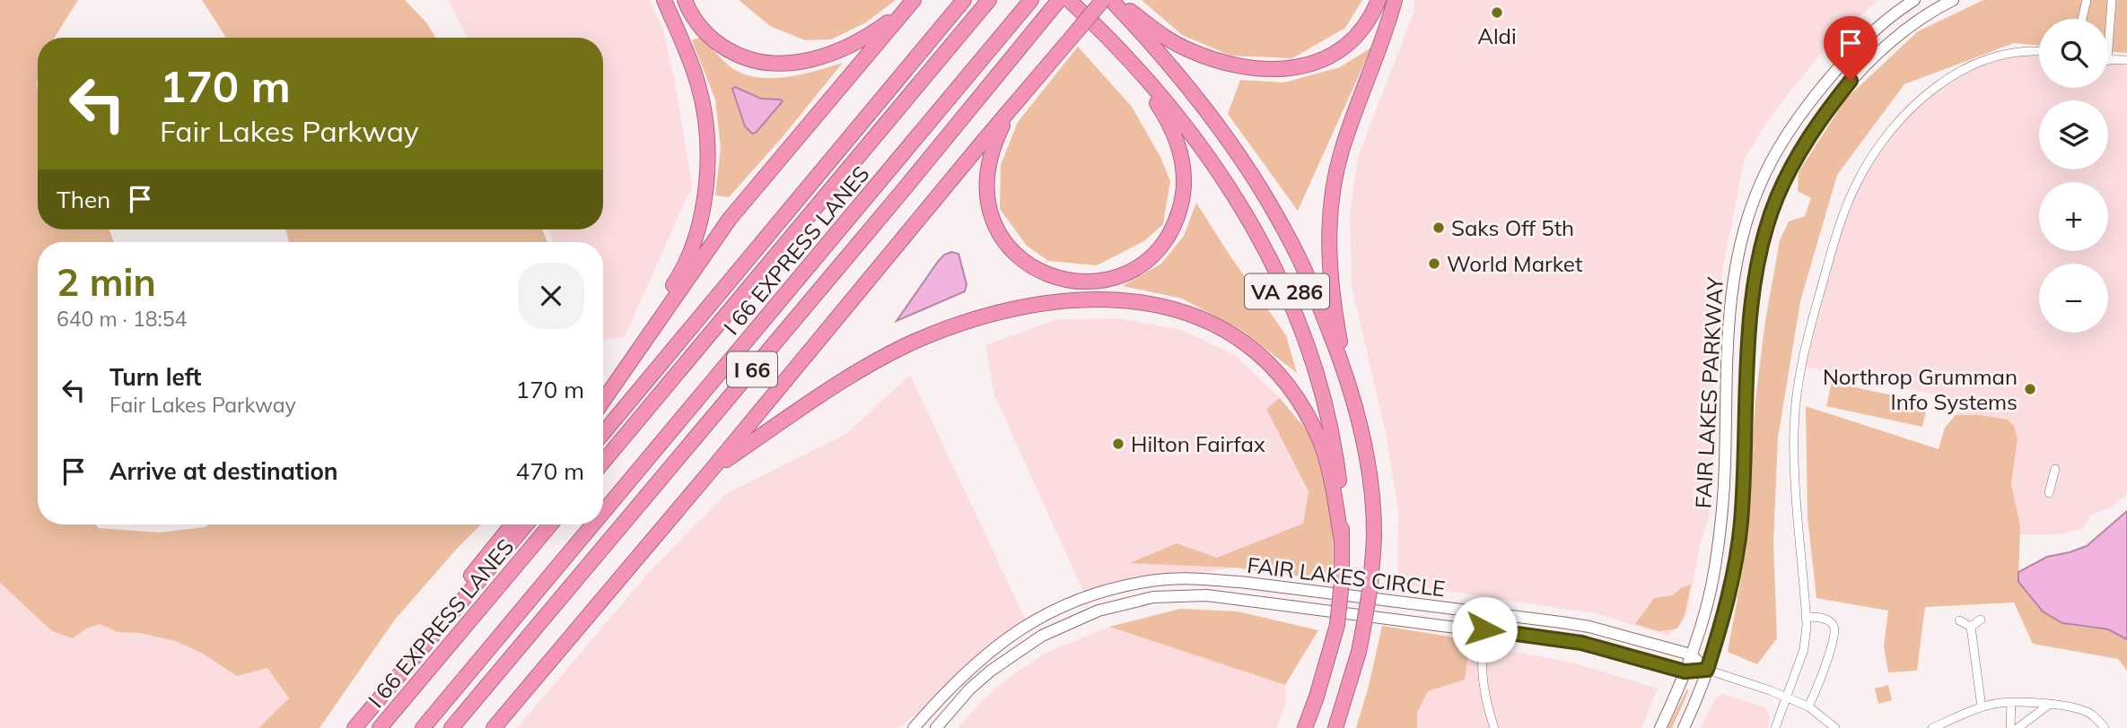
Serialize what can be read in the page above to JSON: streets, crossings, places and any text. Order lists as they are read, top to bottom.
{
  "streets": {
    "highway": ["I 66 EXPRESS LANES", "VA 286", "I 66"],
    "street": ["FAIR LAKES PARKWAY", "FAIR LAKES CIRCLE"]
  },
  "crossings": [
    ["FAIR LAKES PARKWAY", "FAIR LAKES CIRCLE"]
  ],
  "places": [
    "Aldi",
    "Saks Off 5th",
    "World Market",
    "Northrop Grumman Info Systems",
    "Hilton Fairfax"
  ],
  "page": {
    "map_buttons": ["+", "−"],
    "turn": ["170 m", "Fair Lakes Parkway"],
    "then": "Then",
    "heading": ["2 min", "640 m · 18:54"],
    "list": [
      {
        "name": "Turn left",
        "note": "Fair Lakes Parkway",
        "value": "170 m"
      },
      {
        "name": "Arrive at destination",
        "value": "470 m"
      }
    ]
  }
}
